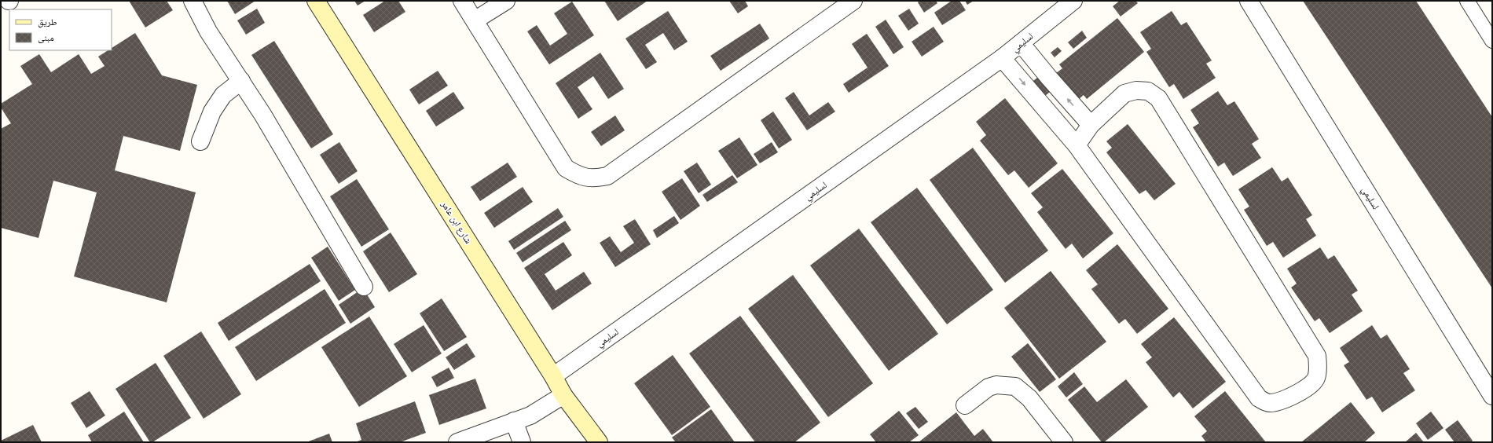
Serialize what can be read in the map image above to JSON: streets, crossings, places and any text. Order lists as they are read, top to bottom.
{
  "streets": {
    "street": ["لسليمي", "شارع ابن عامر"]
  },
  "crossings": [
    ["لسليمي", "شارع ابن عامر"]
  ],
  "legend": ["طريق", "مبنى"]
}
